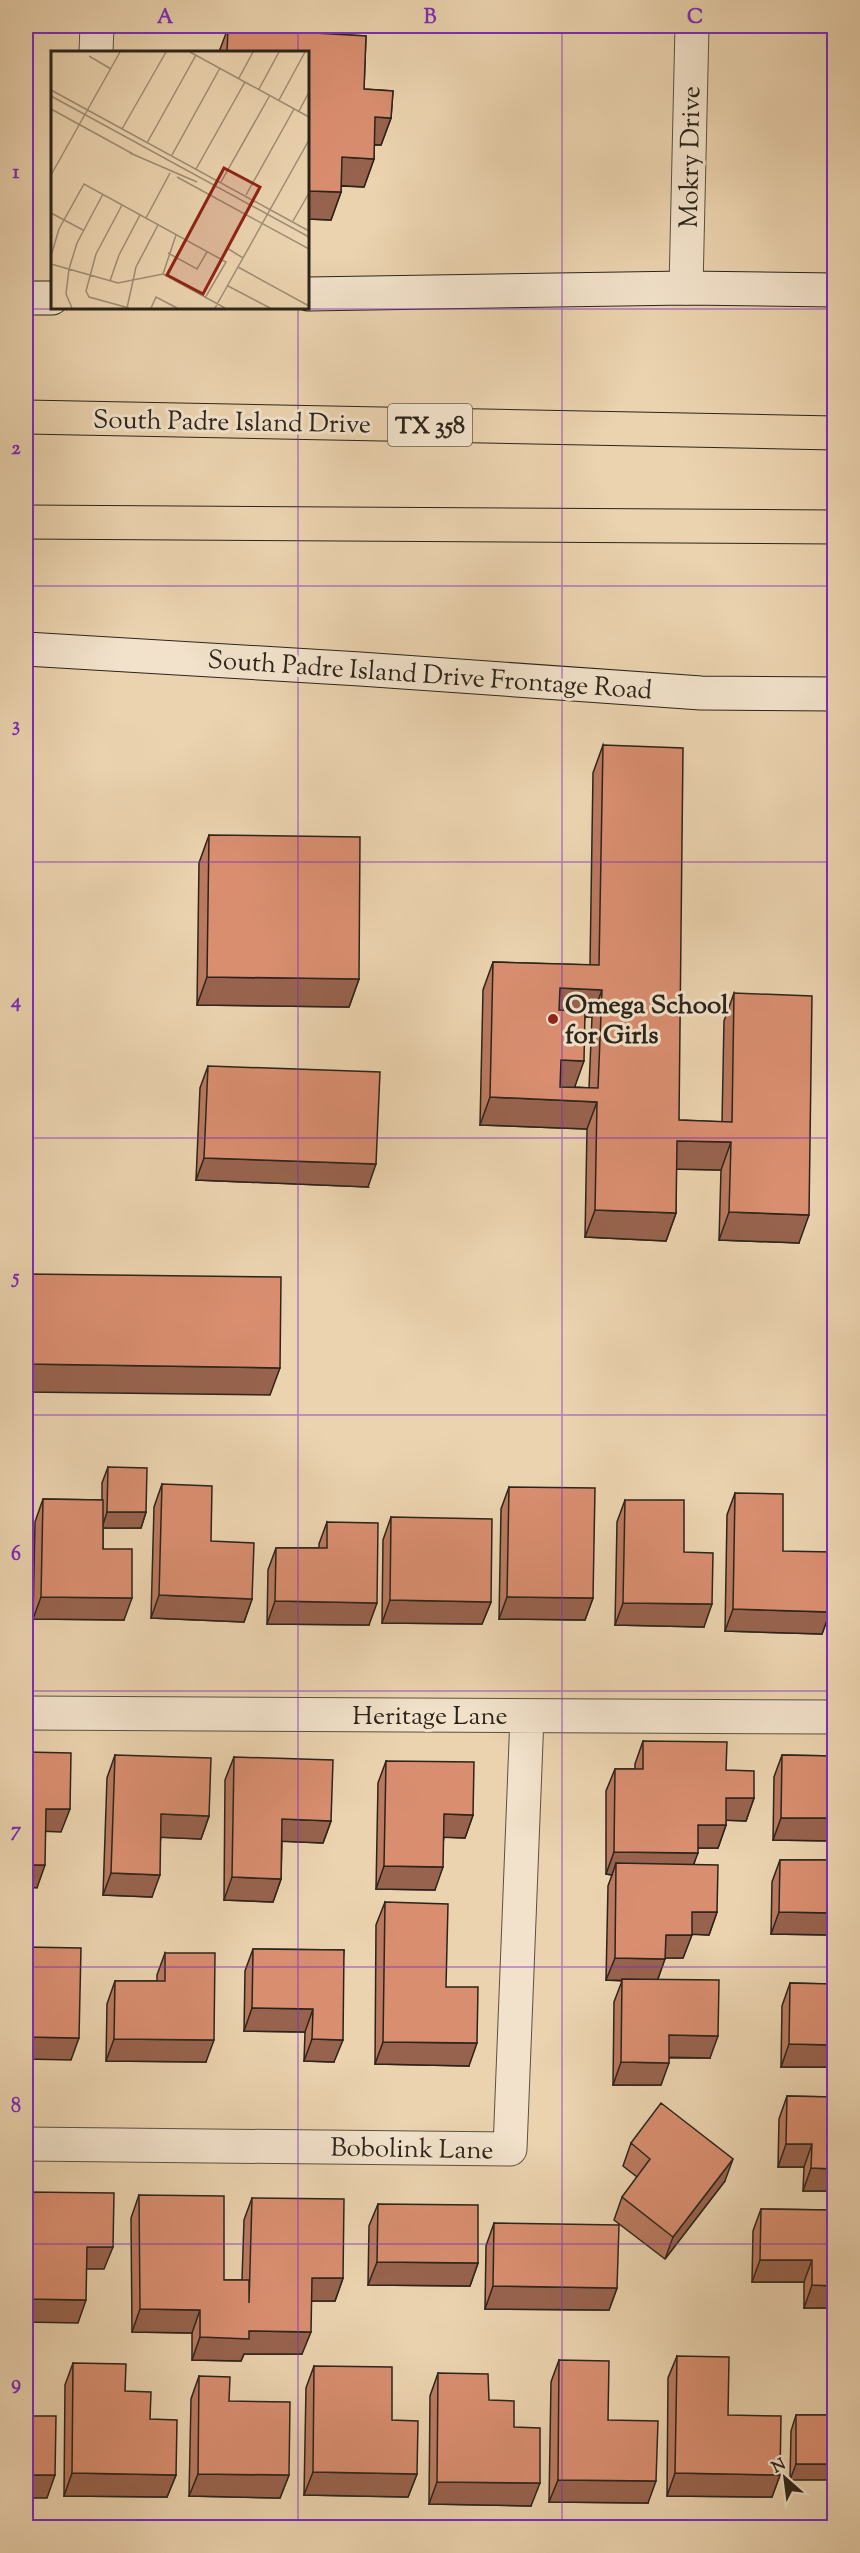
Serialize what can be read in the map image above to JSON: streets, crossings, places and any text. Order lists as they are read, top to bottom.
{
  "streets": {
    "highway": ["South Padre Island Drive", "TX 358"],
    "street": [
      "Mokry Drive",
      "South Padre Island Drive Frontage Road",
      "Heritage Lane",
      "Bobolink Lane"
    ]
  },
  "crossings": [
    ["Heritage Lane", "Bobolink Lane"]
  ],
  "places": ["Omega School for Girls"],
  "north": "top left",
  "grid": {
    "columns": ["A", "B", "C"],
    "rows": [
      "1",
      "2",
      "3",
      "4",
      "5",
      "6",
      "7",
      "8",
      "9"
    ]
  }
}
